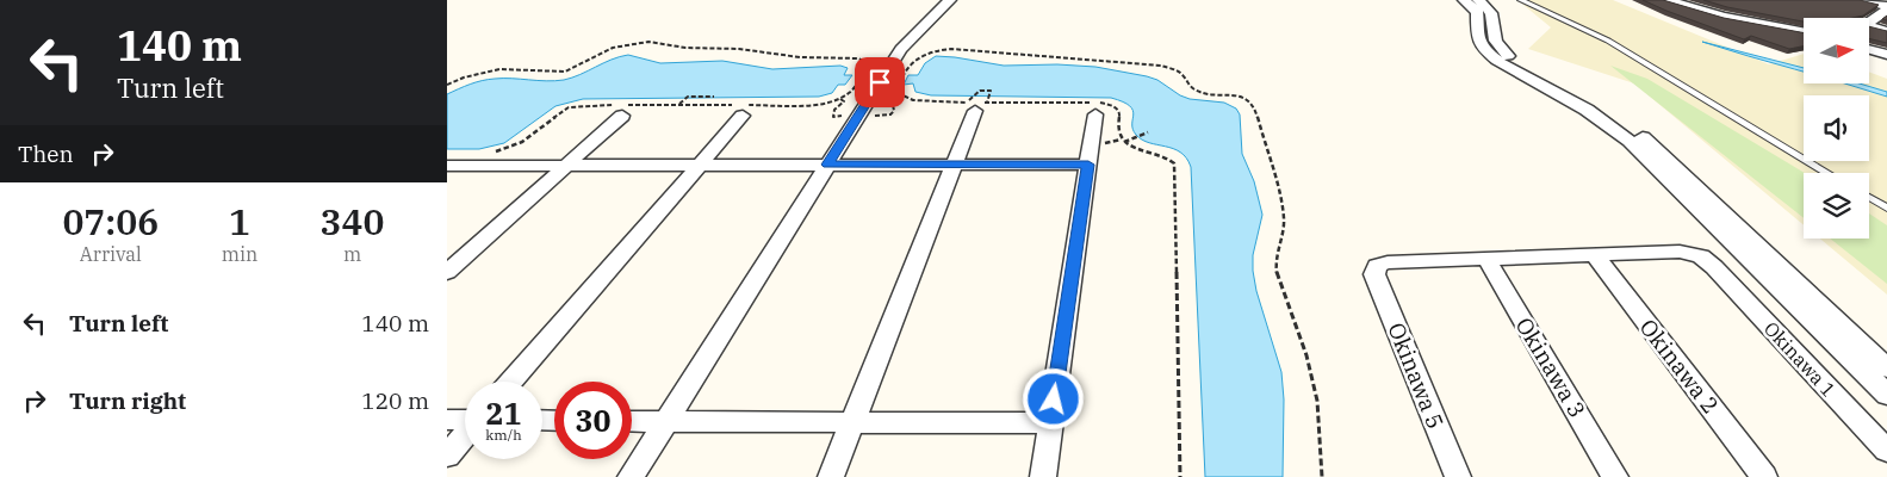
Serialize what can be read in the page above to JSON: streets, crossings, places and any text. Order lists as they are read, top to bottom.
{
  "streets": {
    "street": [
      "Okinawa 1",
      "Okinawa 2",
      "Okinawa 3",
      "Okinawa 5"
    ]
  },
  "crossings": [
    ["Okinawa 1", "Okinawa 2"],
    ["Okinawa 1", "Okinawa 3"],
    ["Okinawa 1", "Okinawa 5"]
  ],
  "north": "right",
  "page": {
    "turn": ["140 m", "Turn left"],
    "then": "Then",
    "eta": [
      "07:06",
      "Arrival",
      "1",
      "min",
      "340",
      "m"
    ],
    "list": [
      {
        "name": "Turn left",
        "value": "140 m"
      },
      {
        "name": "Turn right",
        "value": "120 m"
      }
    ],
    "speed": "21 km/h",
    "limit": "30"
  }
}
